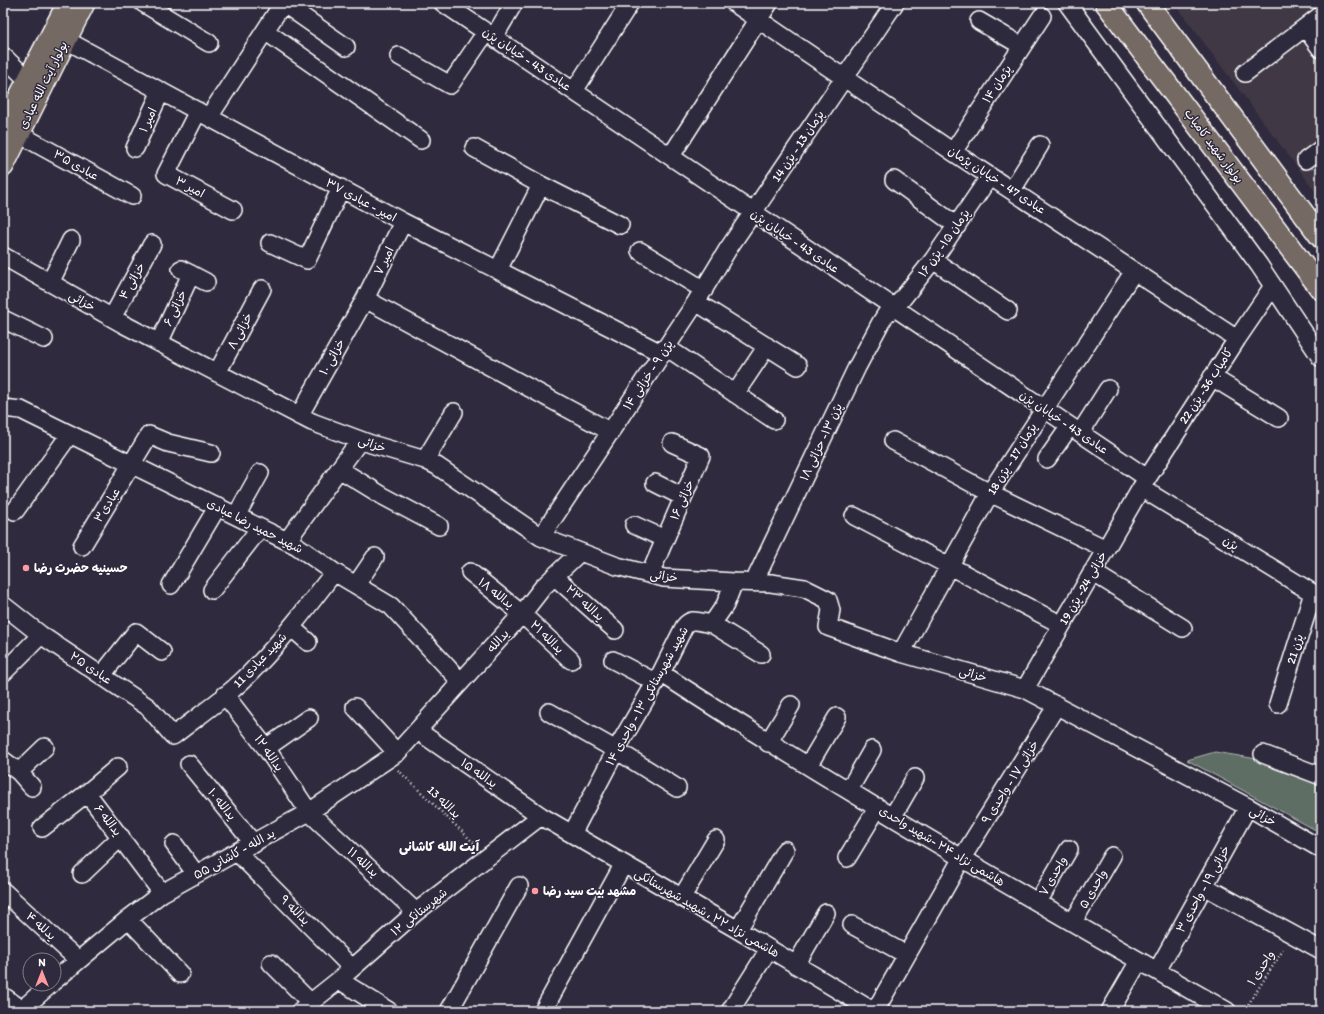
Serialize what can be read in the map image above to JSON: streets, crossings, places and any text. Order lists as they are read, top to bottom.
{
  "streets": {
    "main road": ["بولوار آیت الله عبادی", "بولوار شهید کامیاب"],
    "street": [
      "عبادی 43 - خیابان پژن",
      "پژمان ۱۴",
      "امیر ۱",
      "پژمان 13 - پژن 14",
      "عبادی ۳۵",
      "عبادی 47 - خیابان پژمان",
      "امیر ۳",
      "امیر - عبادی ۳۷",
      "پژمان ۱۵- پژن ۱۶",
      "امیر ۷",
      "خزائی ۴",
      "خزائی",
      "خزائی ۶",
      "خزائی ۸",
      "خزائی ۱۰",
      "پژن ۹ - خزائی ۱۴",
      "کامیاب 36- پژن 22",
      "پژن ۱۳- حزائی ۱۸",
      "پژمان 17 - پژن 18",
      "خزائی ۱۶",
      "عبادی۳",
      "شهید حمید رضا عبادی",
      "پژن",
      "خزائی 24- پژن 19",
      "یدالله ۱۸",
      "یدالله ۲۳",
      "یدالله ۲۱",
      "یدالله",
      "پژن 21",
      "شهید عبادی 11",
      "عبادی ۲۵",
      "شهید شهرستانکی ۱۳ - واحدی ۱۴",
      "یدالله ۱۲",
      "یدالله ۱۵",
      "خزائی ۱۷ - واحدی ۹",
      "یدالله ۱۰",
      "یدالله ۶",
      "هاشمی نژاد ۲۴ -شهید واحدی",
      "ید الله - کاشانی ۵۵",
      "یدالله ۱۱",
      "واحدی ۷",
      "واحدی ۵",
      "خزائی ۱۹ - واحدی ۳",
      "یدالله ۹",
      "شهرستانکی ۱۲",
      "هاشمی نژاد ۲۲ ، شهید شهرستانکی",
      "یدلله ۴"
    ],
    "path": ["یدالله 13", "واحدی ۱"]
  },
  "crossings": [
    ["عبادی 43 - خیابان پژن", "پژمان 13 - پژن 14"],
    ["عبادی 43 - خیابان پژن", "پژمان ۱۵- پژن ۱۶"],
    ["عبادی 43 - خیابان پژن", "پژن ۹ - خزائی ۱۴"],
    ["عبادی 43 - خیابان پژن", "کامیاب 36- پژن 22"],
    ["عبادی 43 - خیابان پژن", "پژن ۱۳- حزائی ۱۸"],
    ["عبادی 43 - خیابان پژن", "پژمان 17 - پژن 18"],
    ["عبادی 43 - خیابان پژن", "پژن"],
    ["عبادی 43 - خیابان پژن", "خزائی 24- پژن 19"],
    ["پژمان ۱۴", "عبادی 47 - خیابان پژمان"],
    ["بولوار آیت الله عبادی", "عبادی ۳۵"],
    ["بولوار آیت الله عبادی", "امیر - عبادی ۳۷"],
    ["امیر ۱", "امیر - عبادی ۳۷"],
    ["پژمان 13 - پژن 14", "عبادی 47 - خیابان پژمان"],
    ["پژمان 13 - پژن 14", "پژن ۹ - خزائی ۱۴"],
    ["عبادی 47 - خیابان پژمان", "پژمان ۱۵- پژن ۱۶"],
    ["عبادی 47 - خیابان پژمان", "کامیاب 36- پژن 22"],
    ["عبادی 47 - خیابان پژمان", "پژمان 17 - پژن 18"],
    ["امیر ۳", "امیر - عبادی ۳۷"],
    ["امیر - عبادی ۳۷", "امیر ۷"],
    ["امیر - عبادی ۳۷", "پژن ۹ - خزائی ۱۴"],
    ["پژمان ۱۵- پژن ۱۶", "پژن ۱۳- حزائی ۱۸"],
    ["امیر ۷", "خزائی ۱۰"],
    ["خزائی ۴", "خزائی"],
    ["خزائی", "خزائی ۶"],
    ["خزائی", "خزائی ۸"],
    ["خزائی", "خزائی ۱۰"],
    ["خزائی", "پژن ۹ - خزائی ۱۴"],
    ["خزائی", "پژن ۱۳- حزائی ۱۸"],
    ["خزائی", "پژمان 17 - پژن 18"],
    ["خزائی", "خزائی ۱۶"],
    ["خزائی", "خزائی 24- پژن 19"],
    ["خزائی", "یدالله"],
    ["خزائی", "خزائی ۱۷ - واحدی ۹"],
    ["خزائی", "خزائی ۱۹ - واحدی ۳"],
    ["کامیاب 36- پژن 22", "پژن"],
    ["کامیاب 36- پژن 22", "خزائی 24- پژن 19"],
    ["عبادی۳", "شهید حمید رضا عبادی"],
    ["شهید حمید رضا عبادی", "یدالله"],
    ["شهید حمید رضا عبادی", "شهید عبادی 11"],
    ["پژن", "خزائی 24- پژن 19"],
    ["پژن", "پژن 21"],
    ["یدالله ۱۸", "یدالله ۲۱"],
    ["یدالله ۱۸", "یدالله"],
    ["یدالله ۲۳", "یدالله"],
    ["یدالله ۲۱", "یدالله"],
    ["یدالله", "یدالله ۱۵"],
    ["یدالله", "ید الله - کاشانی ۵۵"],
    ["شهید عبادی 11", "عبادی ۲۵"],
    ["شهید عبادی 11", "یدالله ۱۲"],
    ["شهید شهرستانکی ۱۳ - واحدی ۱۴", "هاشمی نژاد ۲۴ -شهید واحدی"],
    ["شهید شهرستانکی ۱۳ - واحدی ۱۴", "هاشمی نژاد ۲۲ ، شهید شهرستانکی"],
    ["یدالله ۱۲", "ید الله - کاشانی ۵۵"],
    ["یدالله ۱۲", "یدالله ۱۱"],
    ["یدالله ۱۵", "ید الله - کاشانی ۵۵"],
    ["یدالله ۱۵", "شهرستانکی ۱۲"],
    ["یدالله ۱۵", "هاشمی نژاد ۲۲ ، شهید شهرستانکی"],
    ["خزائی ۱۷ - واحدی ۹", "هاشمی نژاد ۲۴ -شهید واحدی"],
    ["خزائی ۱۷ - واحدی ۹", "هاشمی نژاد ۲۲ ، شهید شهرستانکی"],
    ["یدالله 13", "ید الله - کاشانی ۵۵"],
    ["یدالله 13", "شهرستانکی ۱۲"],
    ["یدالله ۱۰", "ید الله - کاشانی ۵۵"],
    ["یدالله ۶", "ید الله - کاشانی ۵۵"],
    ["هاشمی نژاد ۲۴ -شهید واحدی", "واحدی ۷"],
    ["هاشمی نژاد ۲۴ -شهید واحدی", "واحدی ۵"],
    ["هاشمی نژاد ۲۴ -شهید واحدی", "خزائی ۱۹ - واحدی ۳"],
    ["ید الله - کاشانی ۵۵", "یدالله ۱۱"],
    ["ید الله - کاشانی ۵۵", "یدالله ۹"],
    ["ید الله - کاشانی ۵۵", "یدلله ۴"],
    ["یدالله ۱۱", "شهرستانکی ۱۲"],
    ["یدالله ۹", "شهرستانکی ۱۲"],
    ["شهرستانکی ۱۲", "هاشمی نژاد ۲۲ ، شهید شهرستانکی"]
  ],
  "districts": ["آیت الله کاشانی"],
  "places": ["حسینیه حضرت رضا", "مشهد بيت سيد رضا"],
  "north": "top"
}
